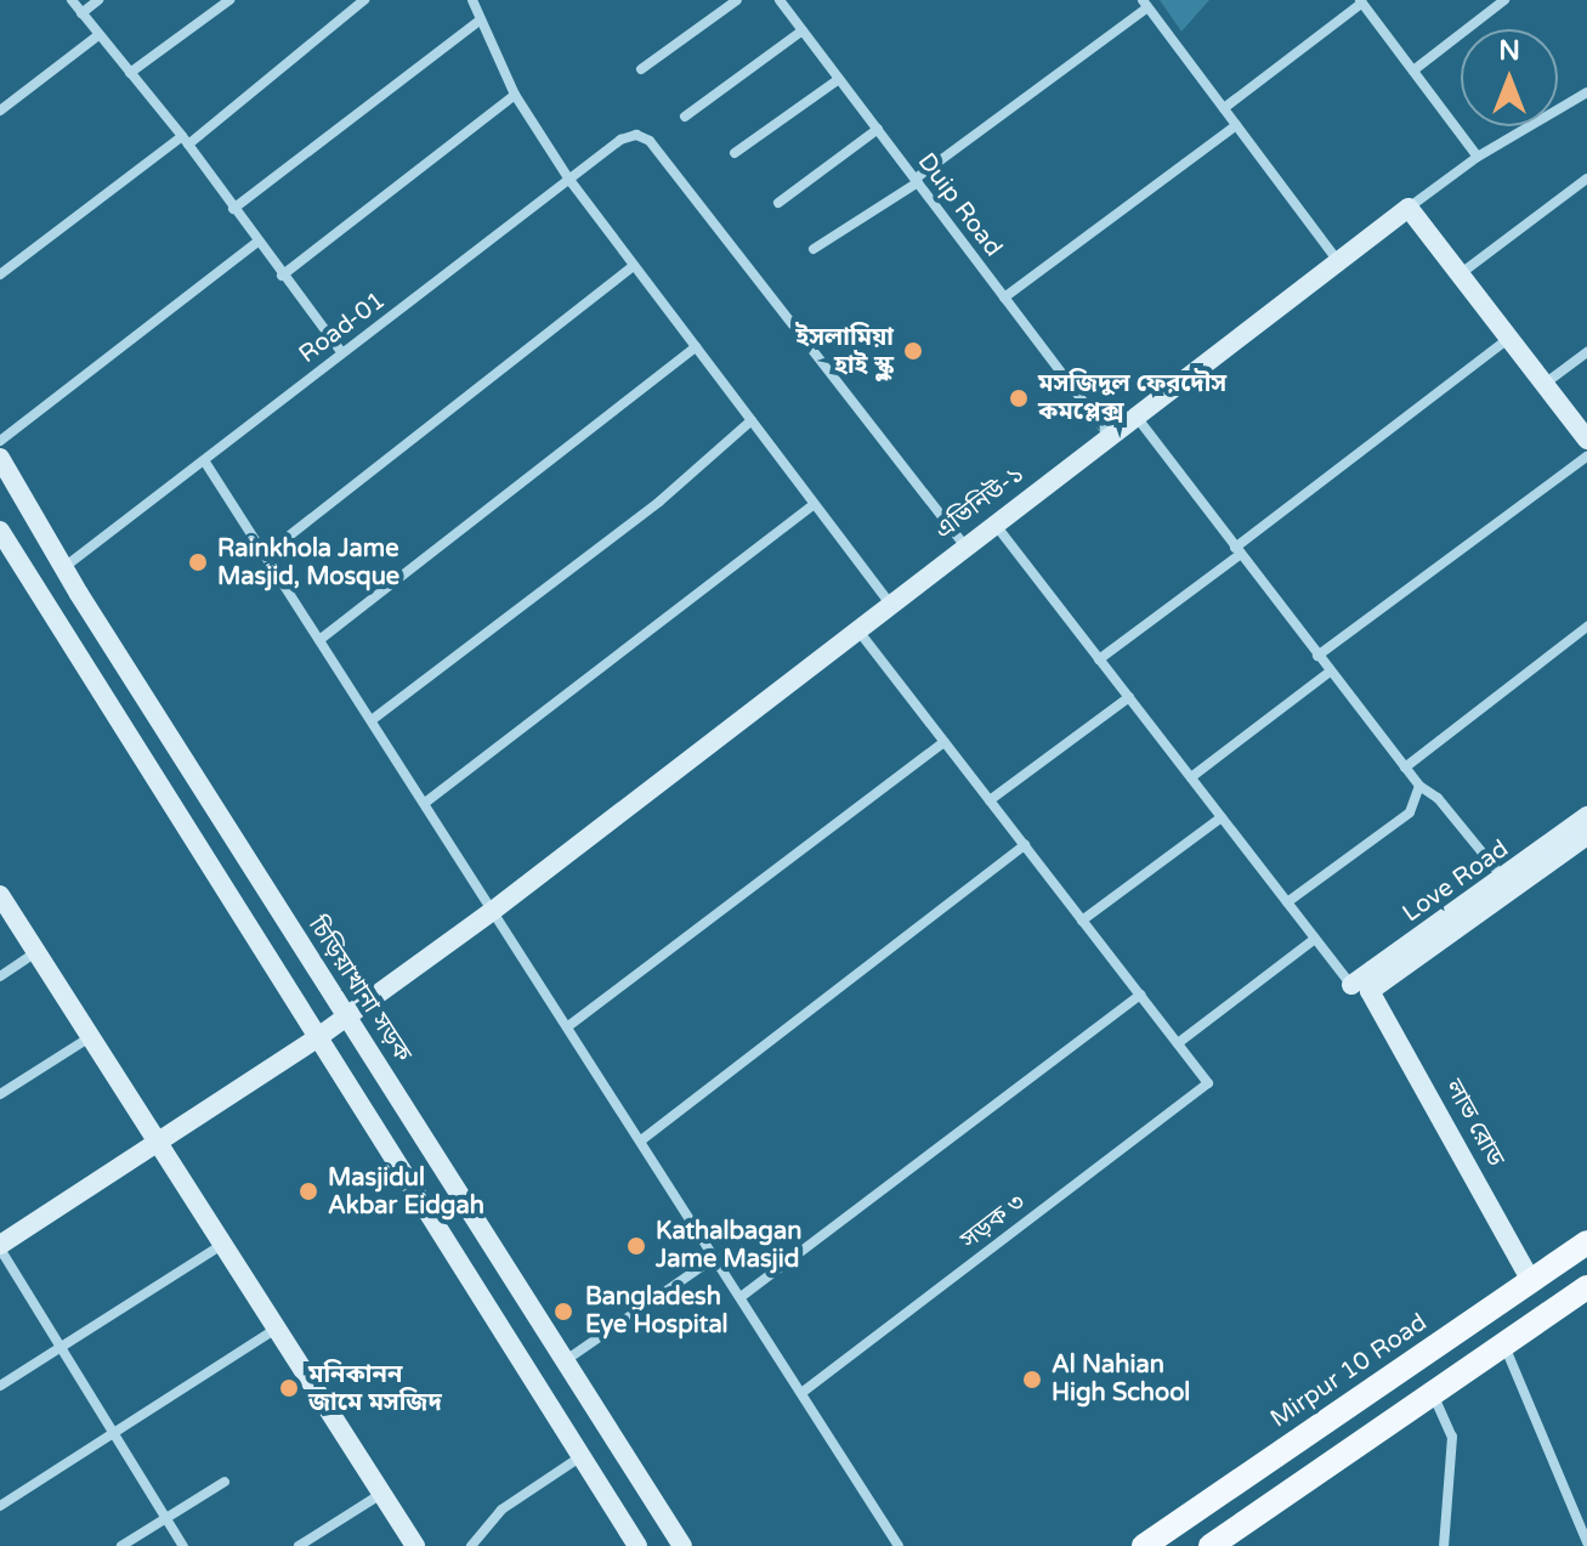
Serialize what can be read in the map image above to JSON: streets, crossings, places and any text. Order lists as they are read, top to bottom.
{
  "streets": {
    "main road": ["Mirpur 10 Road"],
    "street": [
      "Duip Road",
      "Road-01",
      "এভিনিউ-১",
      "Love Road",
      "চিড়িয়াখানা সড়ক",
      "লাভ রোড",
      "সড়ক ৩"
    ]
  },
  "crossings": [
    ["Duip Road", "এভিনিউ-১"],
    ["Road-01", "এভিনিউ-১"],
    ["Road-01", "চিড়িয়াখানা সড়ক"],
    ["এভিনিউ-১", "চিড়িয়াখানা সড়ক"],
    ["Love Road", "লাভ রোড"],
    ["লাভ রোড", "Mirpur 10 Road"]
  ],
  "places": [
    "ইসলামিয়া হাই স্কুল",
    "মসজিদুল ফেরদৌস কমপ্লেক্স",
    "Rainkhola Jame Masjid, Mosque",
    "Masjidul Akbar Eidgah",
    "Kathalbagan Jame Masjid",
    "Bangladesh Eye Hospital",
    "Al Nahian High School",
    "মনিকানন জামে মসজিদ"
  ],
  "north": "top"
}
